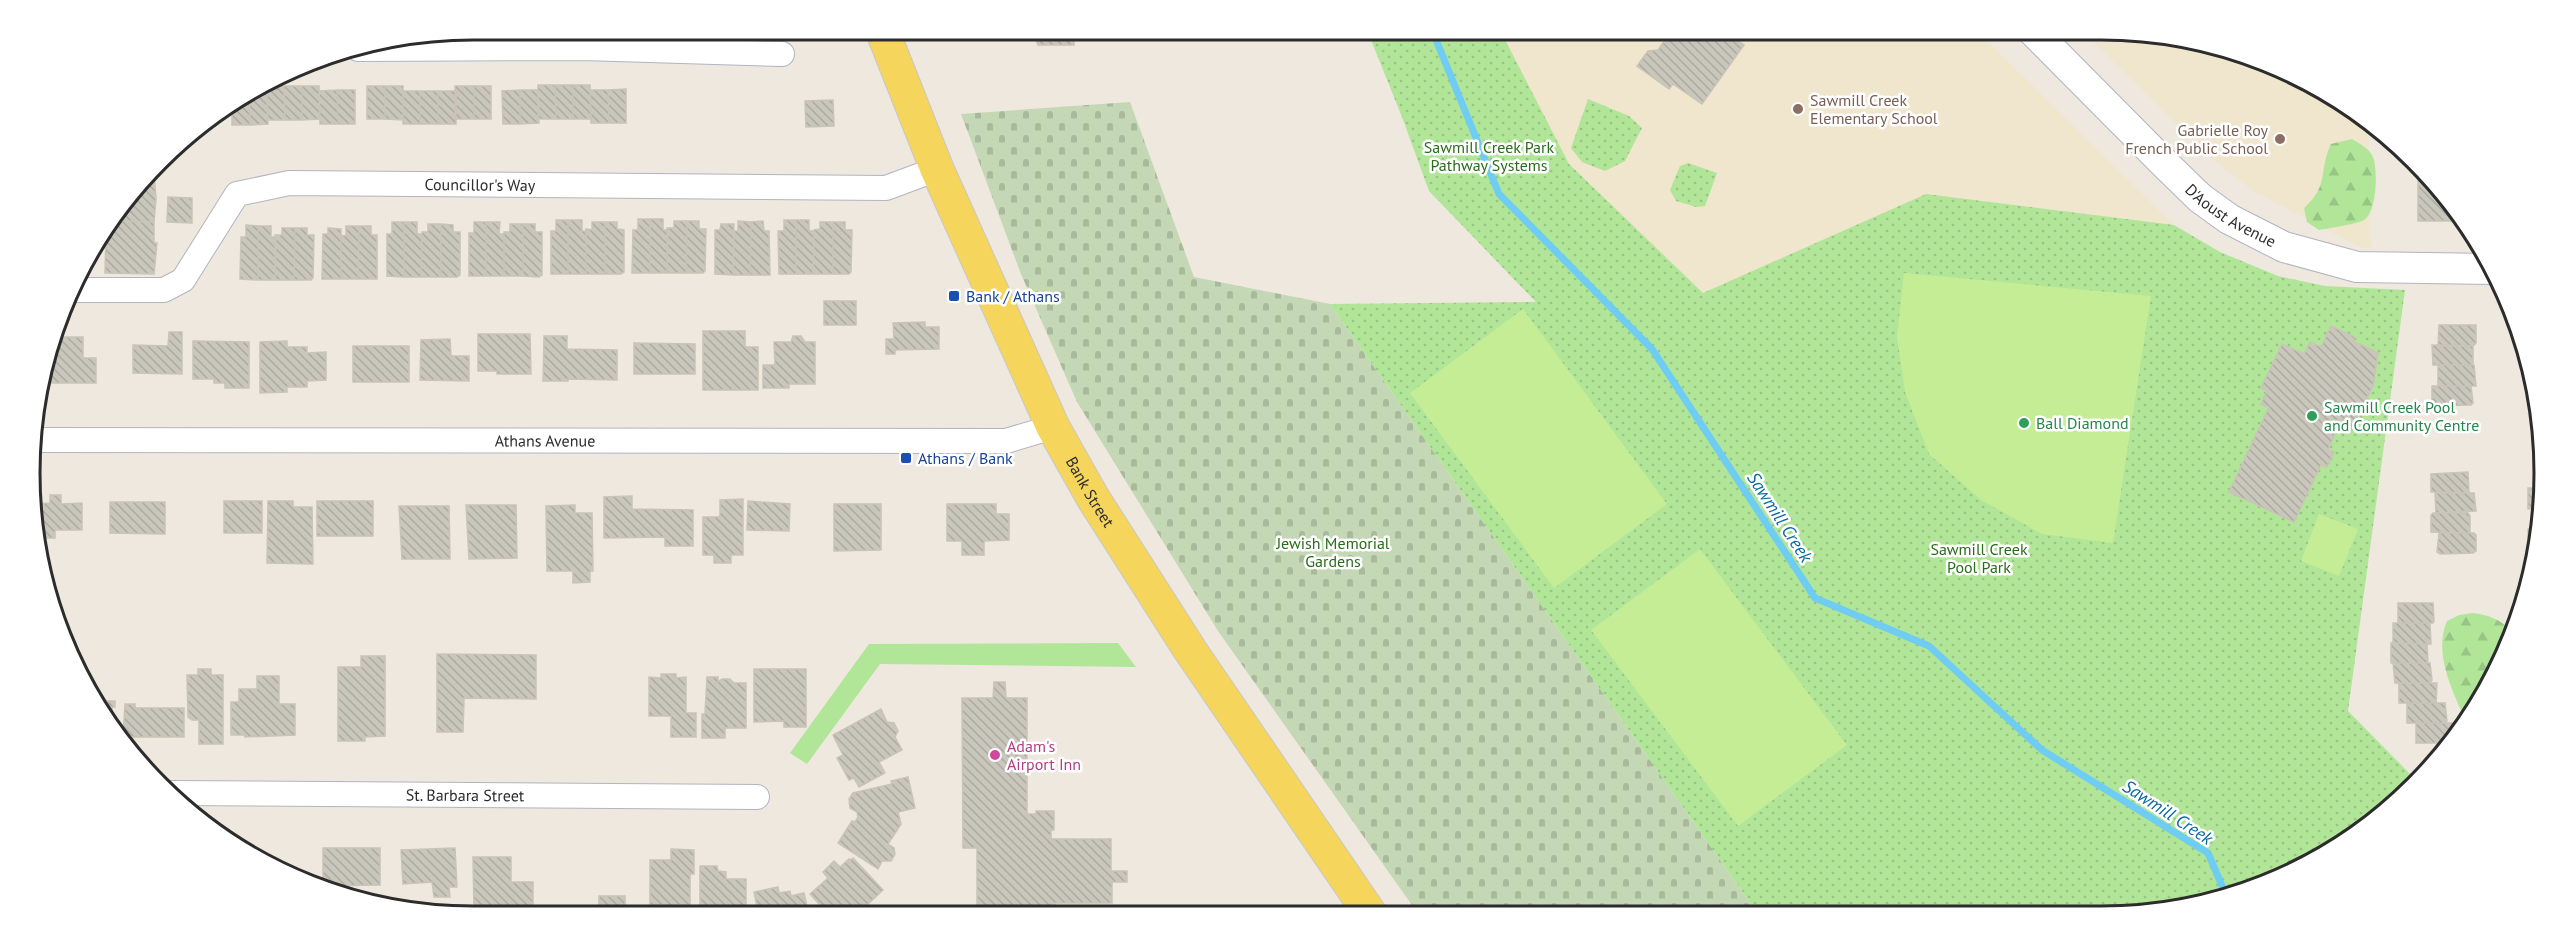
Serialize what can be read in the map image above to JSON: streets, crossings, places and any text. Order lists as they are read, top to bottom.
{
  "streets": {
    "main road": ["Bank Street"],
    "street": [
      "Councillor's Way",
      "D'Aoust Avenue",
      "Athans Avenue",
      "St. Barbara Street"
    ]
  },
  "crossings": [
    ["Councillor's Way", "Bank Street"],
    ["Athans Avenue", "Bank Street"]
  ],
  "water": ["Sawmill Creek"],
  "parks": ["Sawmill Creek Park Pathway Systems", "Jewish Memorial Gardens", "Sawmill Creek Pool Park"],
  "places": {
    "other": [
      "Sawmill Creek Elementary School",
      "Gabrielle Roy French Public School",
      "Sawmill Creek Pool and Community Centre",
      "Ball Diamond",
      "Adam's Airport Inn"
    ],
    "transit": ["Bank / Athans", "Athans / Bank"]
  }
}
